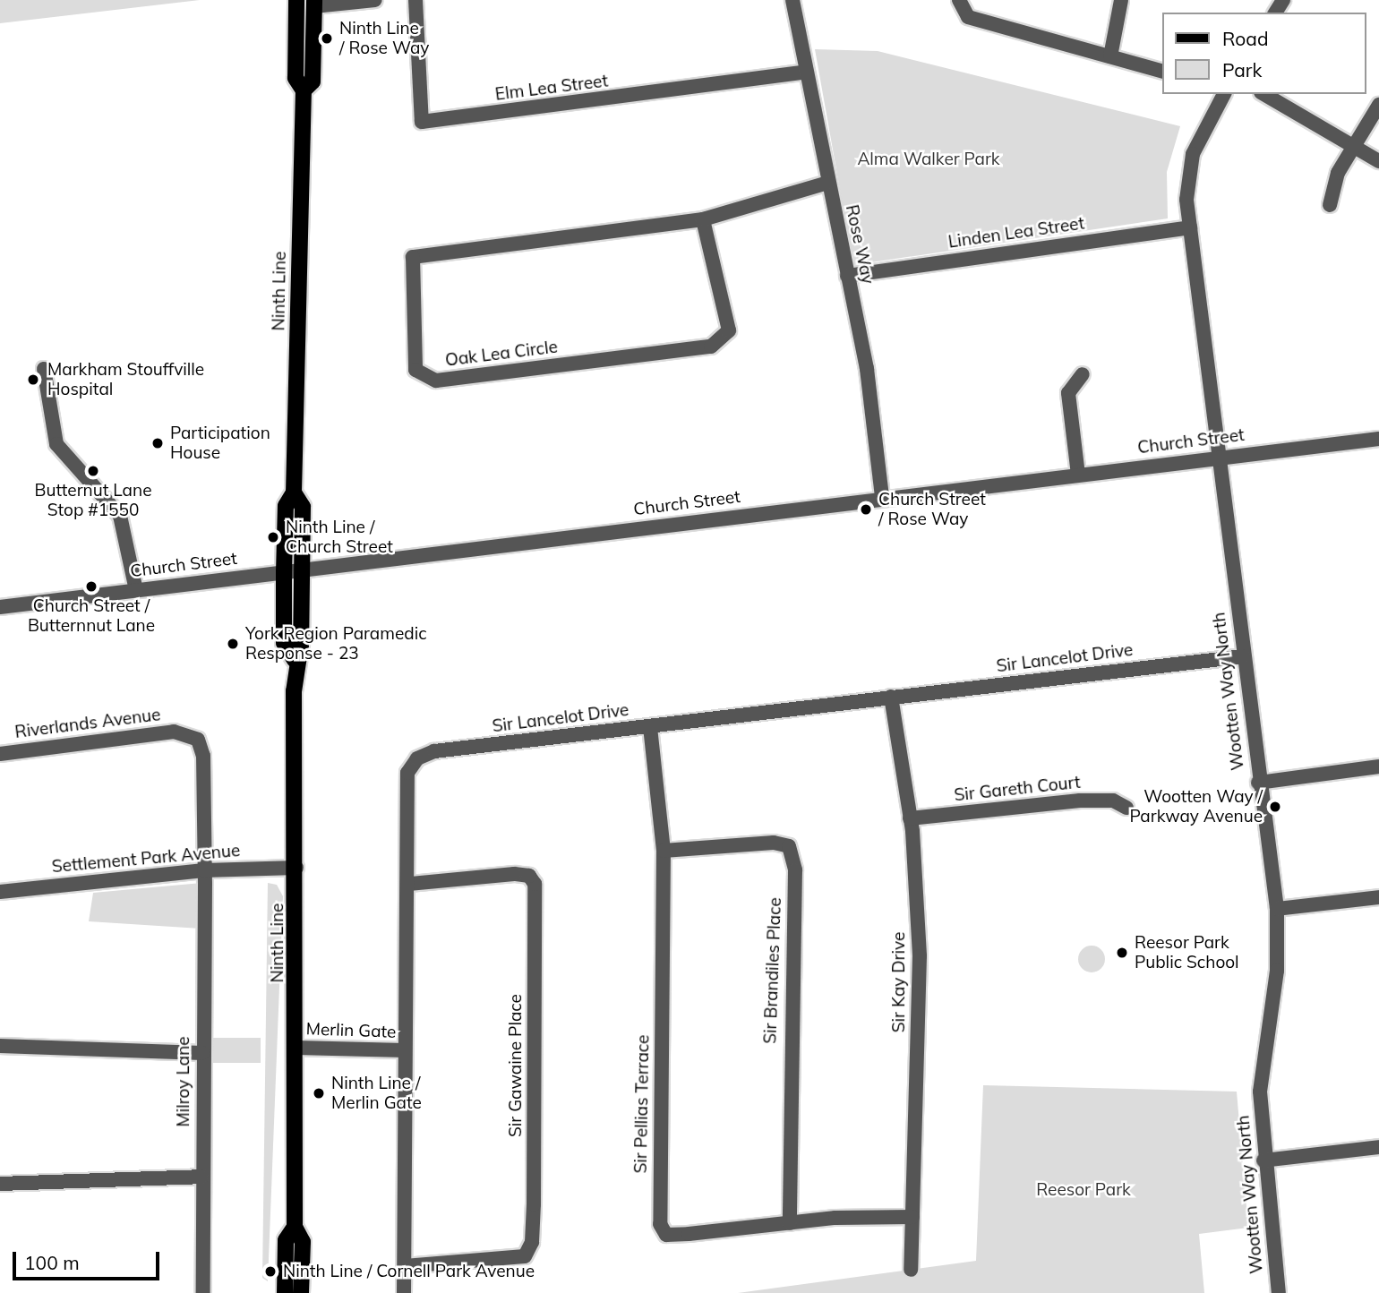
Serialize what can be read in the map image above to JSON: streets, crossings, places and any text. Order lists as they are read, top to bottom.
{
  "streets": {
    "main road": ["Ninth Line"],
    "street": [
      "Elm Lea Street",
      "Linden Lea Street",
      "Rose Way",
      "Oak Lea Circle",
      "Church Street",
      "Sir Lancelot Drive",
      "Wootten Way North",
      "Riverlands Avenue",
      "Sir Gareth Court",
      "Settlement Park Avenue",
      "Sir Brandiles Place",
      "Sir Kay Drive",
      "Merlin Gate",
      "Sir Gawaine Place",
      "Milroy Lane",
      "Sir Pellias Terrace"
    ]
  },
  "crossings": [
    ["Elm Lea Street", "Rose Way"],
    ["Linden Lea Street", "Rose Way"],
    ["Linden Lea Street", "Wootten Way North"],
    ["Rose Way", "Oak Lea Circle"],
    ["Rose Way", "Church Street"],
    ["Ninth Line", "Church Street"],
    ["Ninth Line", "Settlement Park Avenue"],
    ["Ninth Line", "Merlin Gate"],
    ["Church Street", "Wootten Way North"],
    ["Sir Lancelot Drive", "Wootten Way North"],
    ["Sir Lancelot Drive", "Sir Kay Drive"],
    ["Sir Lancelot Drive", "Merlin Gate"],
    ["Sir Lancelot Drive", "Sir Gawaine Place"],
    ["Sir Lancelot Drive", "Sir Pellias Terrace"],
    ["Riverlands Avenue", "Settlement Park Avenue"],
    ["Riverlands Avenue", "Milroy Lane"],
    ["Sir Gareth Court", "Sir Kay Drive"],
    ["Settlement Park Avenue", "Milroy Lane"],
    ["Sir Brandiles Place", "Sir Pellias Terrace"],
    ["Sir Kay Drive", "Sir Pellias Terrace"]
  ],
  "parks": ["Alma Walker Park", "Reesor Park"],
  "places": [
    "Ninth Line / Rose Way",
    "Markham Stouffville Hospital",
    "Participation House",
    "Butternut Lane Stop #1550",
    "Church Street / Rose Way",
    "Ninth Line / Church Street",
    "Church Street / Butternnut Lane",
    "York Region Paramedic Response - 23",
    "Wootten Way / Parkway Avenue",
    "Reesor Park Public School",
    "Ninth Line / Merlin Gate",
    "Ninth Line / Cornell Park Avenue"
  ],
  "legend": ["Road", "Park"],
  "scale_bar": "100 m"
}
